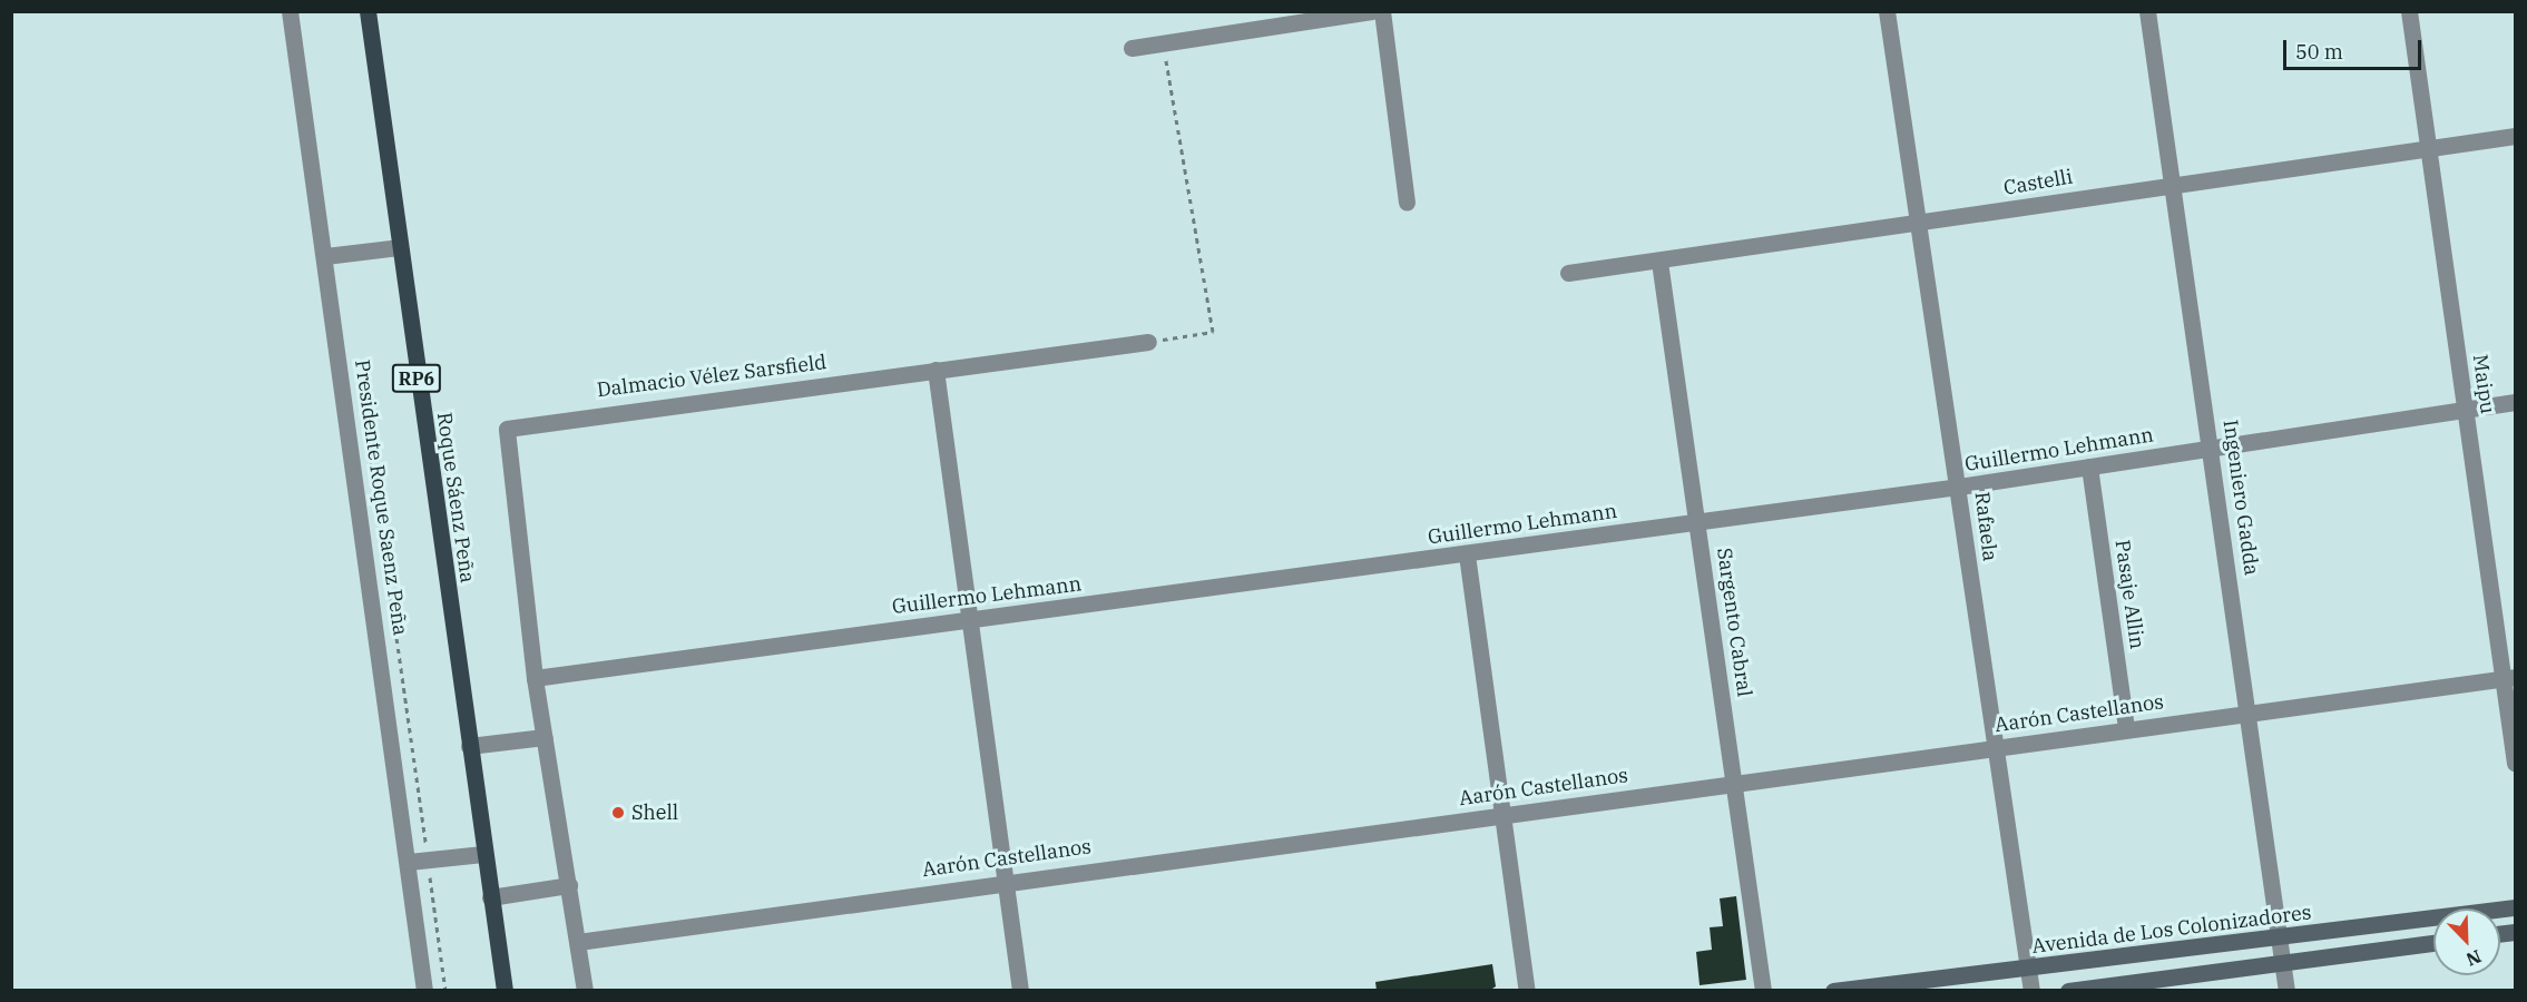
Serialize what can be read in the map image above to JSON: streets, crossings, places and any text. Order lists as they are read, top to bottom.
{
  "streets": {
    "main road": ["RP6", "Roque Sáenz Peña", "Avenida de Los Colonizadores"],
    "street": [
      "Castelli",
      "Dalmacio Vélez Sarsfield",
      "Maipu",
      "Guillermo Lehmann",
      "Presidente Roque Saenz Peña",
      "Ingeniero Gadda",
      "Rafaela",
      "Pasaje Allin",
      "Sargento Cabral",
      "Aarón Castellanos"
    ]
  },
  "crossings": [
    ["Castelli", "Maipu"],
    ["Castelli", "Ingeniero Gadda"],
    ["Castelli", "Rafaela"],
    ["Castelli", "Sargento Cabral"],
    ["Dalmacio Vélez Sarsfield", "Guillermo Lehmann"],
    ["Maipu", "Guillermo Lehmann"],
    ["Maipu", "Aarón Castellanos"],
    ["Guillermo Lehmann", "Ingeniero Gadda"],
    ["Guillermo Lehmann", "Rafaela"],
    ["Guillermo Lehmann", "Pasaje Allin"],
    ["Guillermo Lehmann", "Sargento Cabral"],
    ["Ingeniero Gadda", "Aarón Castellanos"],
    ["Ingeniero Gadda", "Avenida de Los Colonizadores"],
    ["Rafaela", "Aarón Castellanos"],
    ["Rafaela", "Avenida de Los Colonizadores"],
    ["Pasaje Allin", "Aarón Castellanos"],
    ["Sargento Cabral", "Aarón Castellanos"]
  ],
  "places": ["Shell"],
  "scale_bar": "50 m",
  "north": "bottom right"
}
